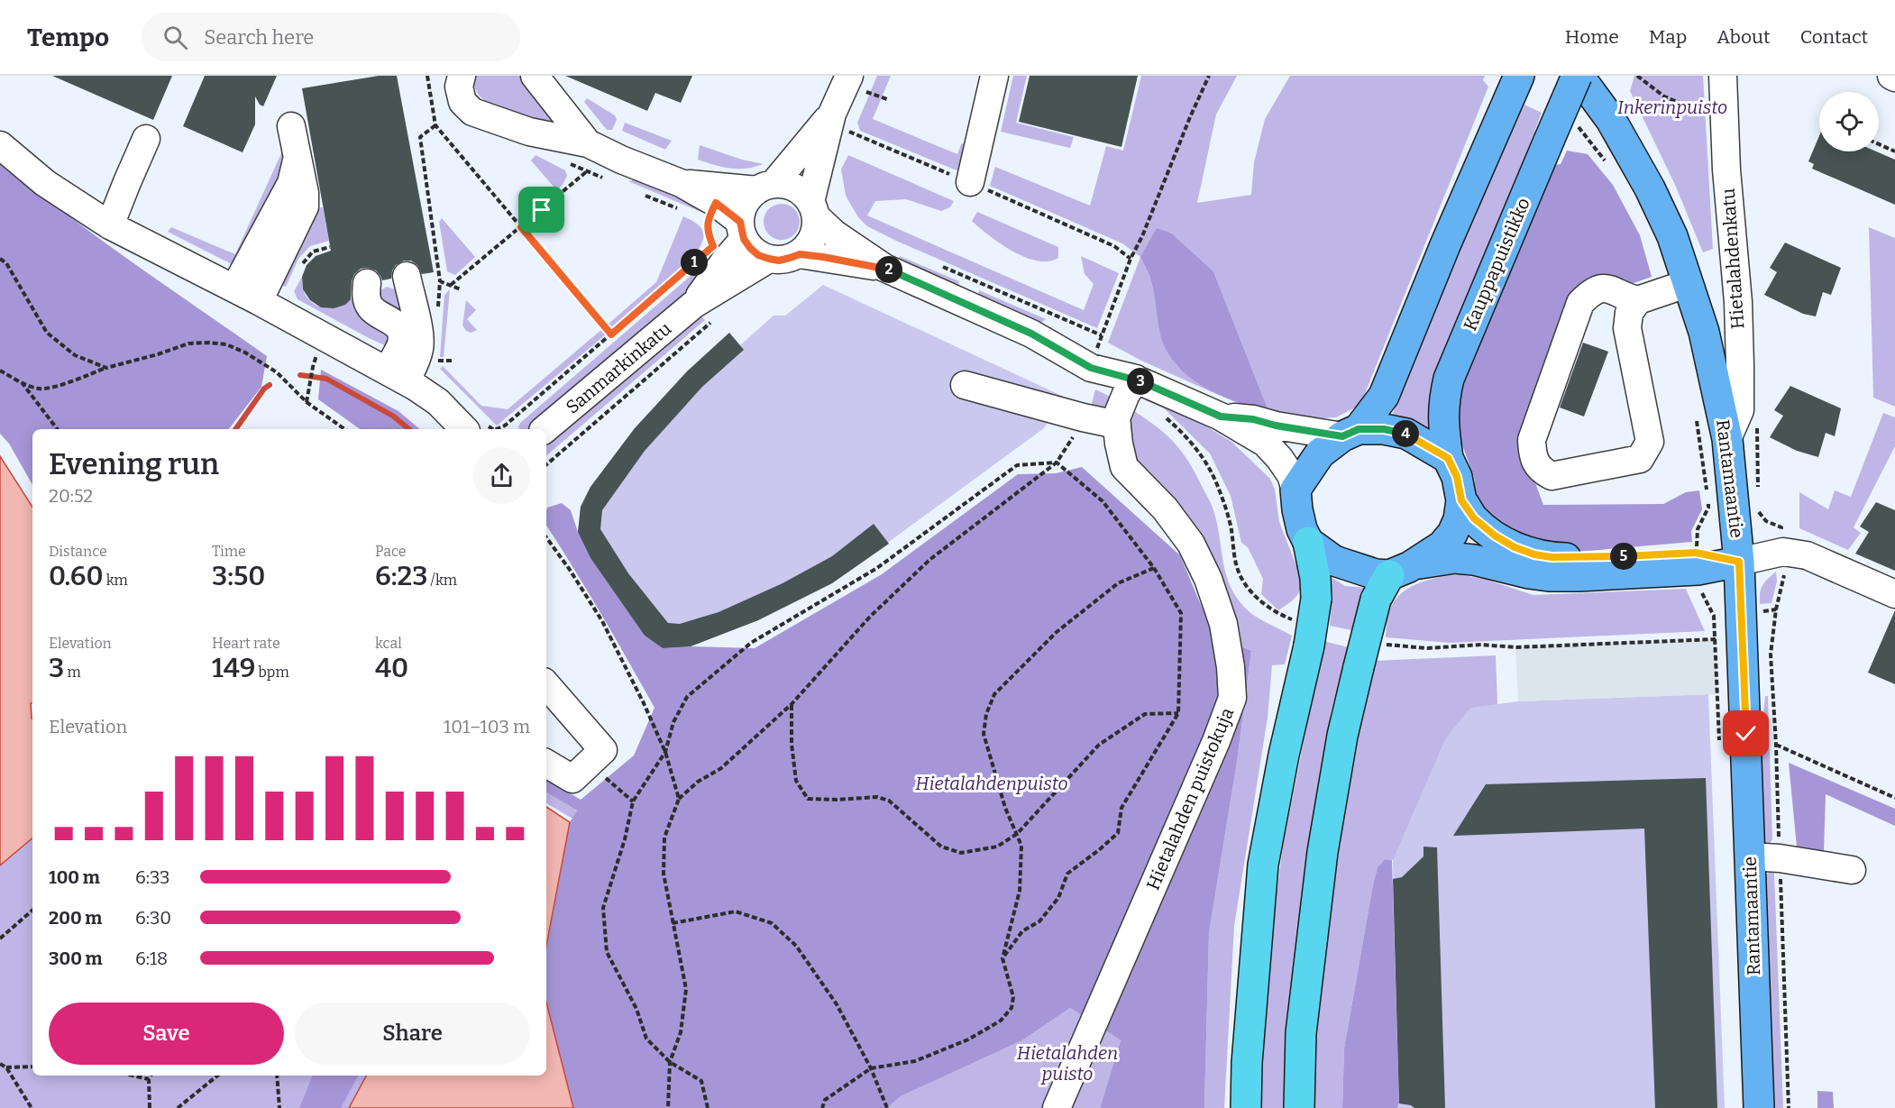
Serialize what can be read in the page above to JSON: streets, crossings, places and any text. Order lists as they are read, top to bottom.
{
  "streets": {
    "main road": ["Kauppapuistikko", "Rantamaantie"],
    "street": ["Hietalahdenkatu", "Sanmarkinkatu", "Hietalahden puistokuja"]
  },
  "crossings": [
    ["Hietalahdenkatu", "Rantamaantie"],
    ["Kauppapuistikko", "Rantamaantie"]
  ],
  "parks": ["Inkerinpuisto", "Hietalahdenpuisto", "Hietalahden puisto"],
  "page": {
    "header": "Tempo",
    "search": "Search here",
    "nav": [
      "Home",
      "Map",
      "About",
      "Contact"
    ],
    "pins": [
      "1",
      "2",
      "3",
      "4",
      "5"
    ],
    "heading": ["Evening run", "20:52"],
    "stats": [
      ["Distance", "0.60 km"],
      ["Time", "3:50"],
      ["Pace", "6:23 /km"],
      ["Elevation", "3 m"],
      ["Heart rate", "149 bpm"],
      ["kcal", "40"]
    ],
    "chart": ["Elevation", "101–103 m"],
    "list": [
      {
        "name": "100 m",
        "note": "6:33"
      },
      {
        "name": "200 m",
        "note": "6:30"
      },
      {
        "name": "300 m",
        "note": "6:18"
      }
    ],
    "buttons": ["Save", "Share"]
  }
}
